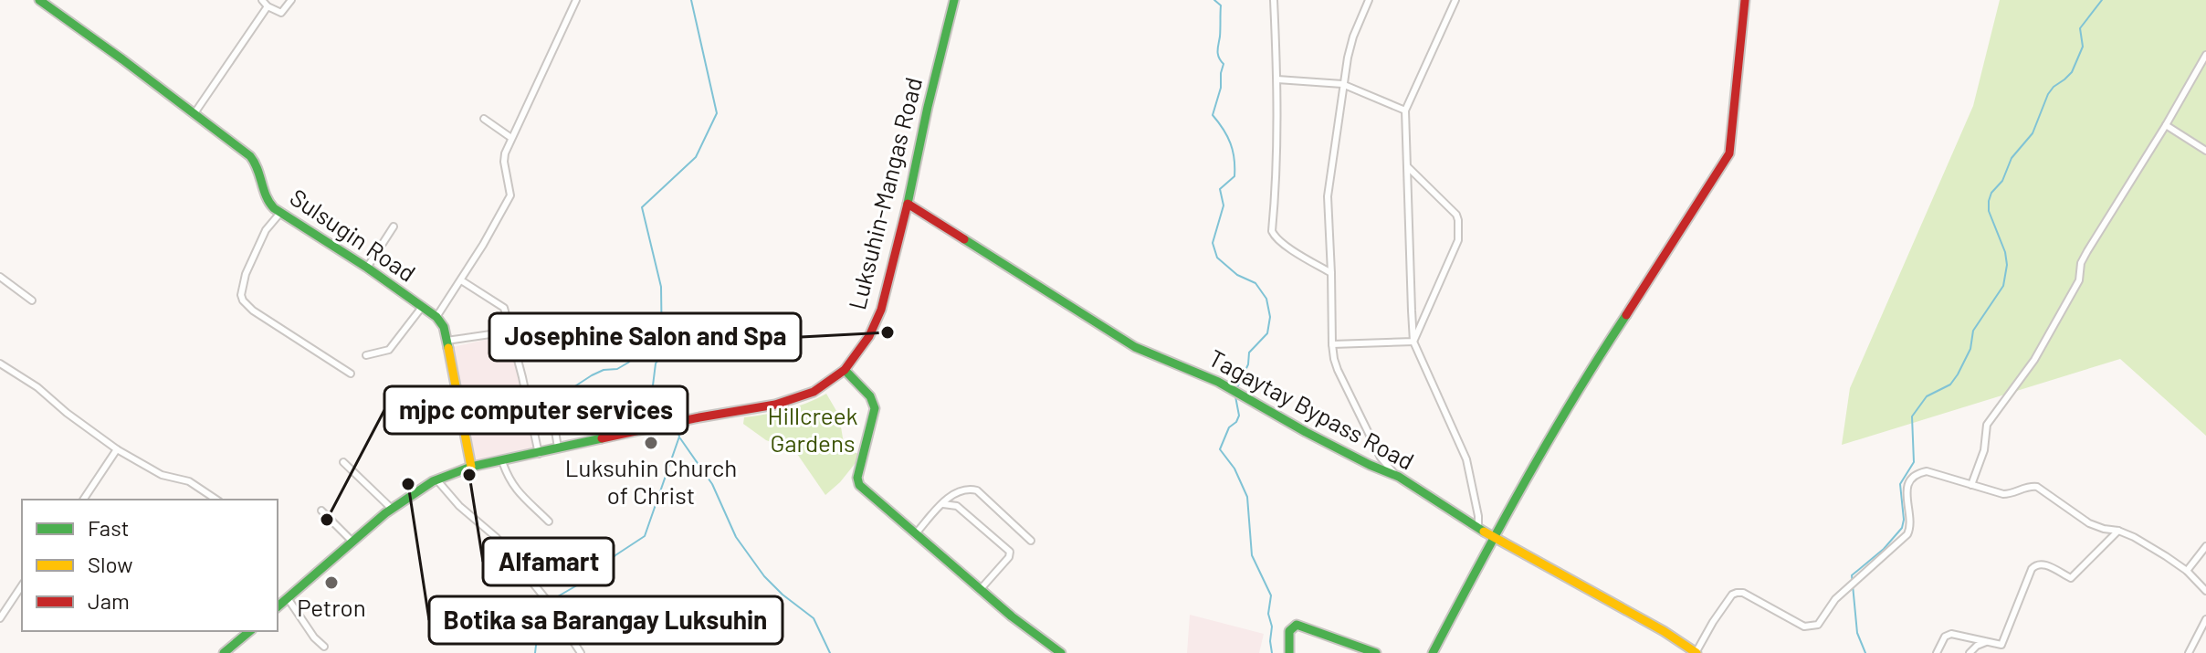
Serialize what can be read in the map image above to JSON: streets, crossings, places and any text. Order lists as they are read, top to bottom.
{
  "streets": {
    "main road": ["Luksuhin-Mangas Road", "Sulsugin Road", "Tagaytay Bypass Road"]
  },
  "crossings": [
    ["Luksuhin-Mangas Road", "Sulsugin Road"],
    ["Luksuhin-Mangas Road", "Tagaytay Bypass Road"]
  ],
  "parks": ["Hillcreek Gardens"],
  "places": [
    "Josephine Salon and Spa",
    "Luksuhin Church of Christ",
    "Alfamart",
    "Botika sa Barangay Luksuhin",
    "mjpc computer services",
    "Petron"
  ],
  "legend": ["Fast", "Slow", "Jam"]
}
